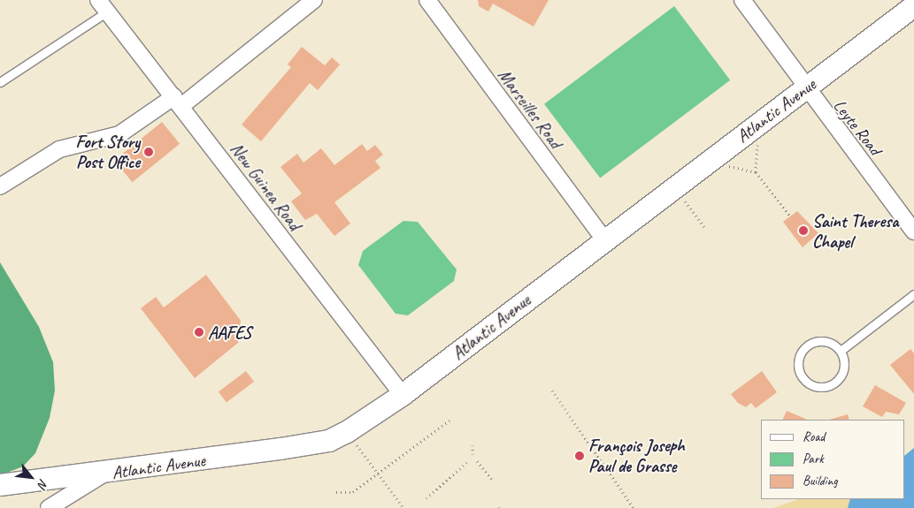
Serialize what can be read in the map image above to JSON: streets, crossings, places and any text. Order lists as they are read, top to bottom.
{
  "streets": {
    "street": [
      "Marseilles Road",
      "Atlantic Avenue",
      "Leyte Road",
      "New Guinea Road"
    ]
  },
  "crossings": [
    ["Marseilles Road", "Atlantic Avenue"],
    ["Atlantic Avenue", "Leyte Road"],
    ["Atlantic Avenue", "New Guinea Road"]
  ],
  "places": [
    "Fort Story Post Office",
    "Saint Theresa Chapel",
    "AAFES",
    "François Joseph Paul de Grasse"
  ],
  "legend": ["Road", "Park", "Building"],
  "north": "bottom right"
}
